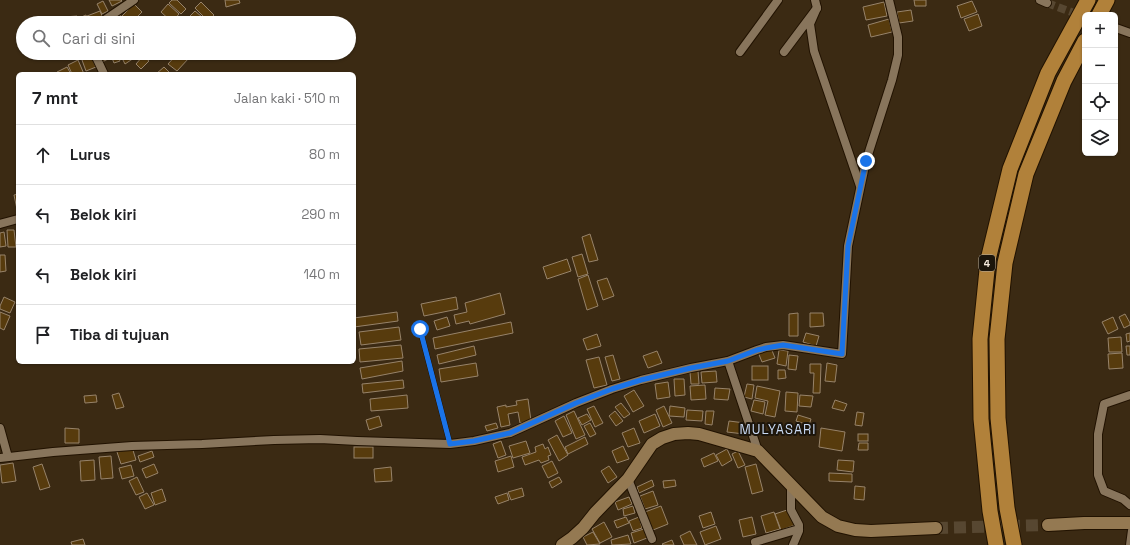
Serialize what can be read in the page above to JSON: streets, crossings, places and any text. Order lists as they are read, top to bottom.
{
  "streets": {
    "highway": ["4"]
  },
  "districts": ["MULYASARI"],
  "page": {
    "map_buttons": ["+", "−"],
    "search": "Cari di sini",
    "heading": ["7 mnt", "Jalan kaki · 510 m"],
    "list": [
      ["Lurus", "80 m"],
      ["Belok kiri", "290 m"],
      ["Belok kiri", "140 m"],
      "Tiba di tujuan"
    ]
  }
}
